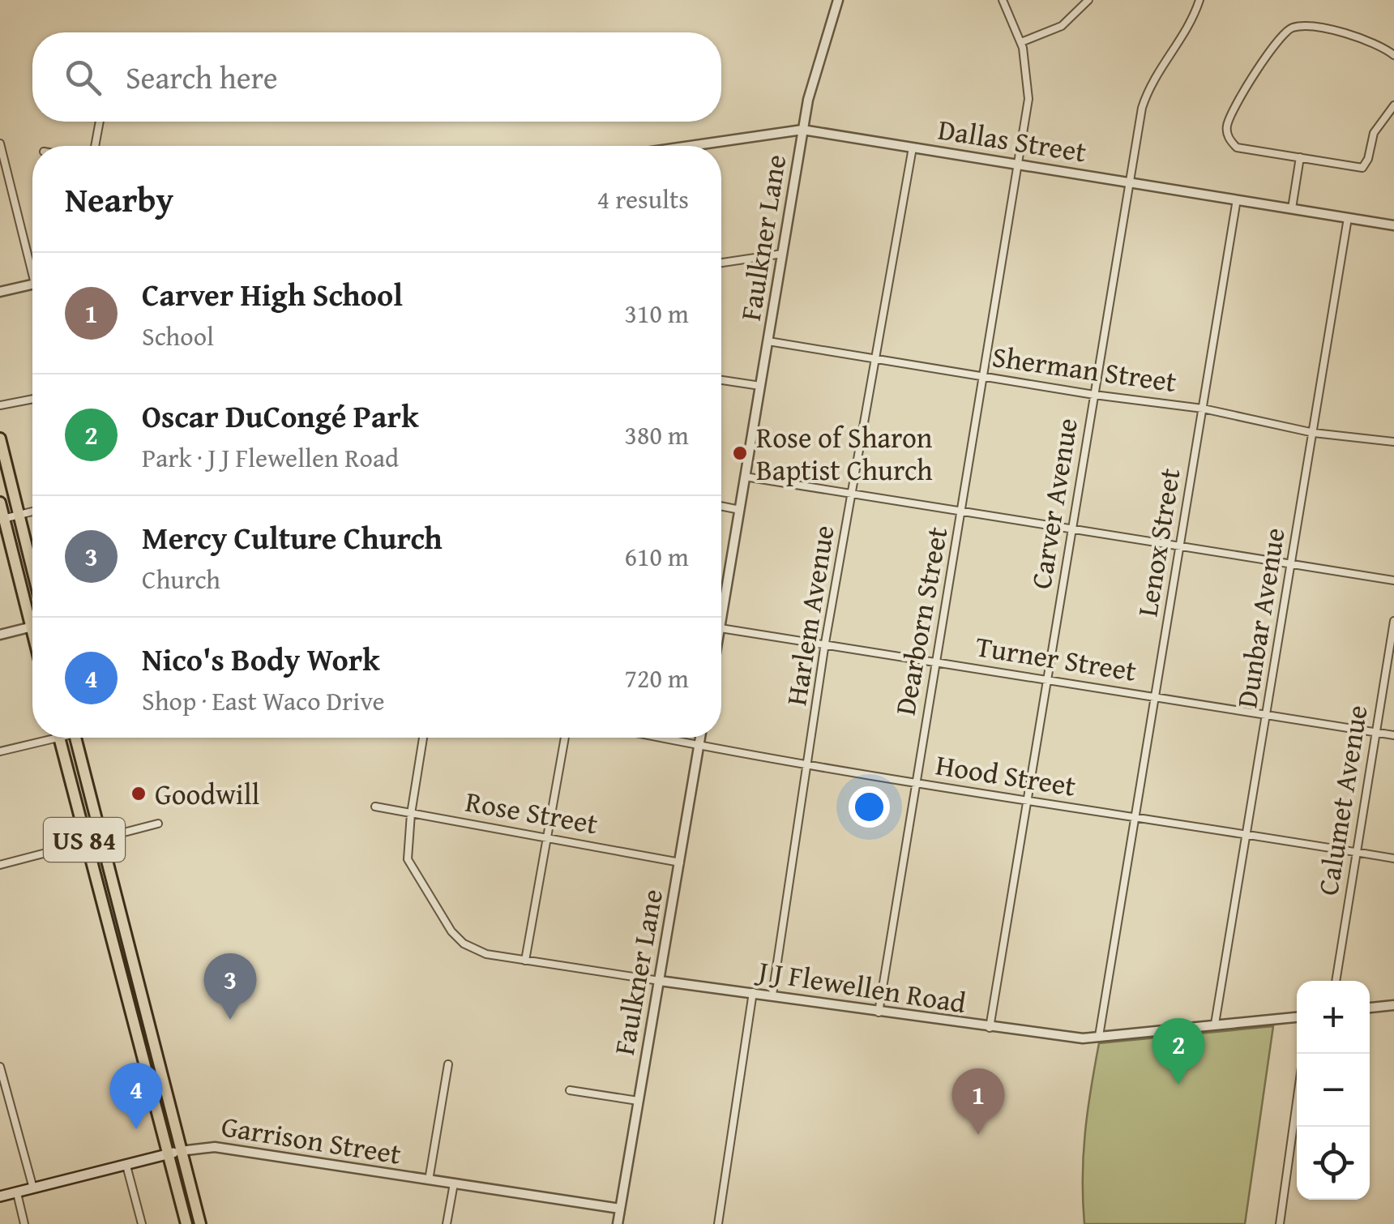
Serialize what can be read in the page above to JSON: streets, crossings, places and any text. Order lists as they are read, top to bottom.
{
  "streets": {
    "main road": ["US 84", "Garrison Street"],
    "street": [
      "Dallas Street",
      "Faulkner Lane",
      "Sherman Street",
      "Carver Avenue",
      "Lenox Street",
      "Harlem Avenue",
      "Dunbar Avenue",
      "Dearborn Street",
      "Turner Street",
      "Hood Street",
      "Calumet Avenue",
      "Rose Street",
      "J J Flewellen Road"
    ]
  },
  "crossings": [
    ["Dallas Street", "Faulkner Lane"],
    ["Dallas Street", "Carver Avenue"],
    ["Dallas Street", "Lenox Street"],
    ["Dallas Street", "Harlem Avenue"],
    ["Dallas Street", "Dunbar Avenue"],
    ["Dallas Street", "Dearborn Street"],
    ["Faulkner Lane", "Sherman Street"],
    ["Faulkner Lane", "Hood Street"],
    ["Faulkner Lane", "Rose Street"],
    ["Faulkner Lane", "J J Flewellen Road"],
    ["Faulkner Lane", "Garrison Street"],
    ["Sherman Street", "Carver Avenue"],
    ["Sherman Street", "Lenox Street"],
    ["Sherman Street", "Harlem Avenue"],
    ["Sherman Street", "Dunbar Avenue"],
    ["Sherman Street", "Dearborn Street"],
    ["Carver Avenue", "Turner Street"],
    ["Carver Avenue", "Hood Street"],
    ["Carver Avenue", "J J Flewellen Road"],
    ["Lenox Street", "Turner Street"],
    ["Lenox Street", "Hood Street"],
    ["Lenox Street", "J J Flewellen Road"],
    ["Harlem Avenue", "Turner Street"],
    ["Harlem Avenue", "Hood Street"],
    ["Harlem Avenue", "J J Flewellen Road"],
    ["Dunbar Avenue", "Turner Street"],
    ["Dunbar Avenue", "Hood Street"],
    ["Dunbar Avenue", "J J Flewellen Road"],
    ["Dearborn Street", "Turner Street"],
    ["Dearborn Street", "Hood Street"],
    ["Dearborn Street", "J J Flewellen Road"],
    ["Turner Street", "Calumet Avenue"],
    ["Hood Street", "Calumet Avenue"],
    ["Rose Street", "J J Flewellen Road"],
    ["US 84", "Garrison Street"]
  ],
  "places": ["Rose of Sharon Baptist Church", "Goodwill"],
  "page": {
    "search": "Search here",
    "heading": ["Nearby", "4 results"],
    "list": [
      {
        "mark": "1",
        "name": "Carver High School",
        "note": "School",
        "value": "310 m"
      },
      {
        "mark": "2",
        "name": "Oscar DuCongé Park",
        "note": "Park · J J Flewellen Road",
        "value": "380 m"
      },
      {
        "mark": "3",
        "name": "Mercy Culture Church",
        "note": "Church",
        "value": "610 m"
      },
      {
        "mark": "4",
        "name": "Nico's Body Work",
        "note": "Shop · East Waco Drive",
        "value": "720 m"
      }
    ],
    "pins": [
      "3",
      "2",
      "4",
      "1"
    ],
    "map_buttons": ["+", "−"]
  }
}
